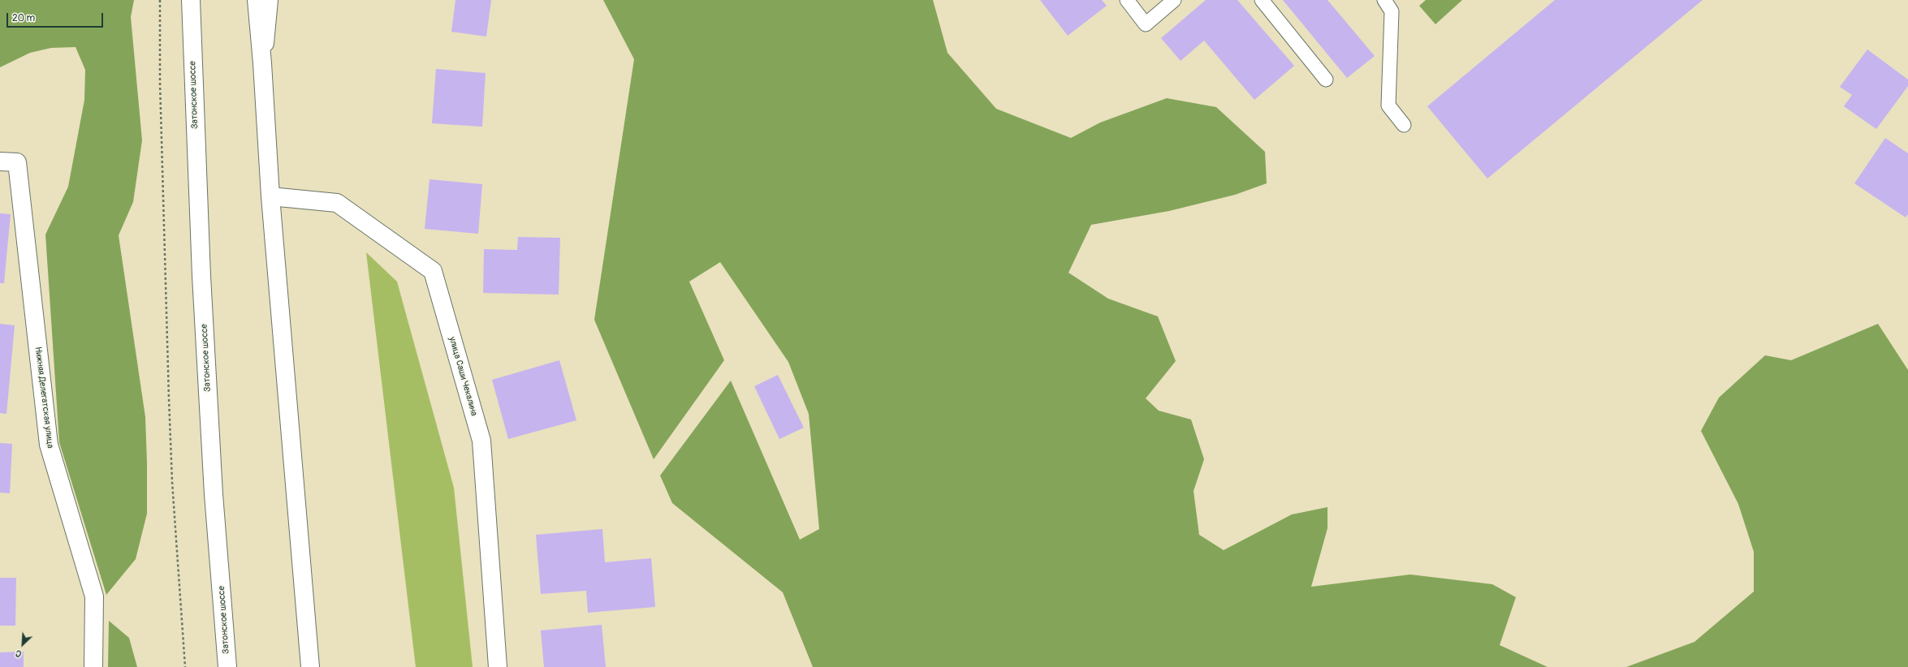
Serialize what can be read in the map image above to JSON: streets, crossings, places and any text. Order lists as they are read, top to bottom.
{
  "streets": {
    "main road": ["Затонское шоссе", "улица Саши Чекалина", "Нижняя Делегатская улица"]
  },
  "scale_bar": "20 m",
  "north": "bottom left"
}
